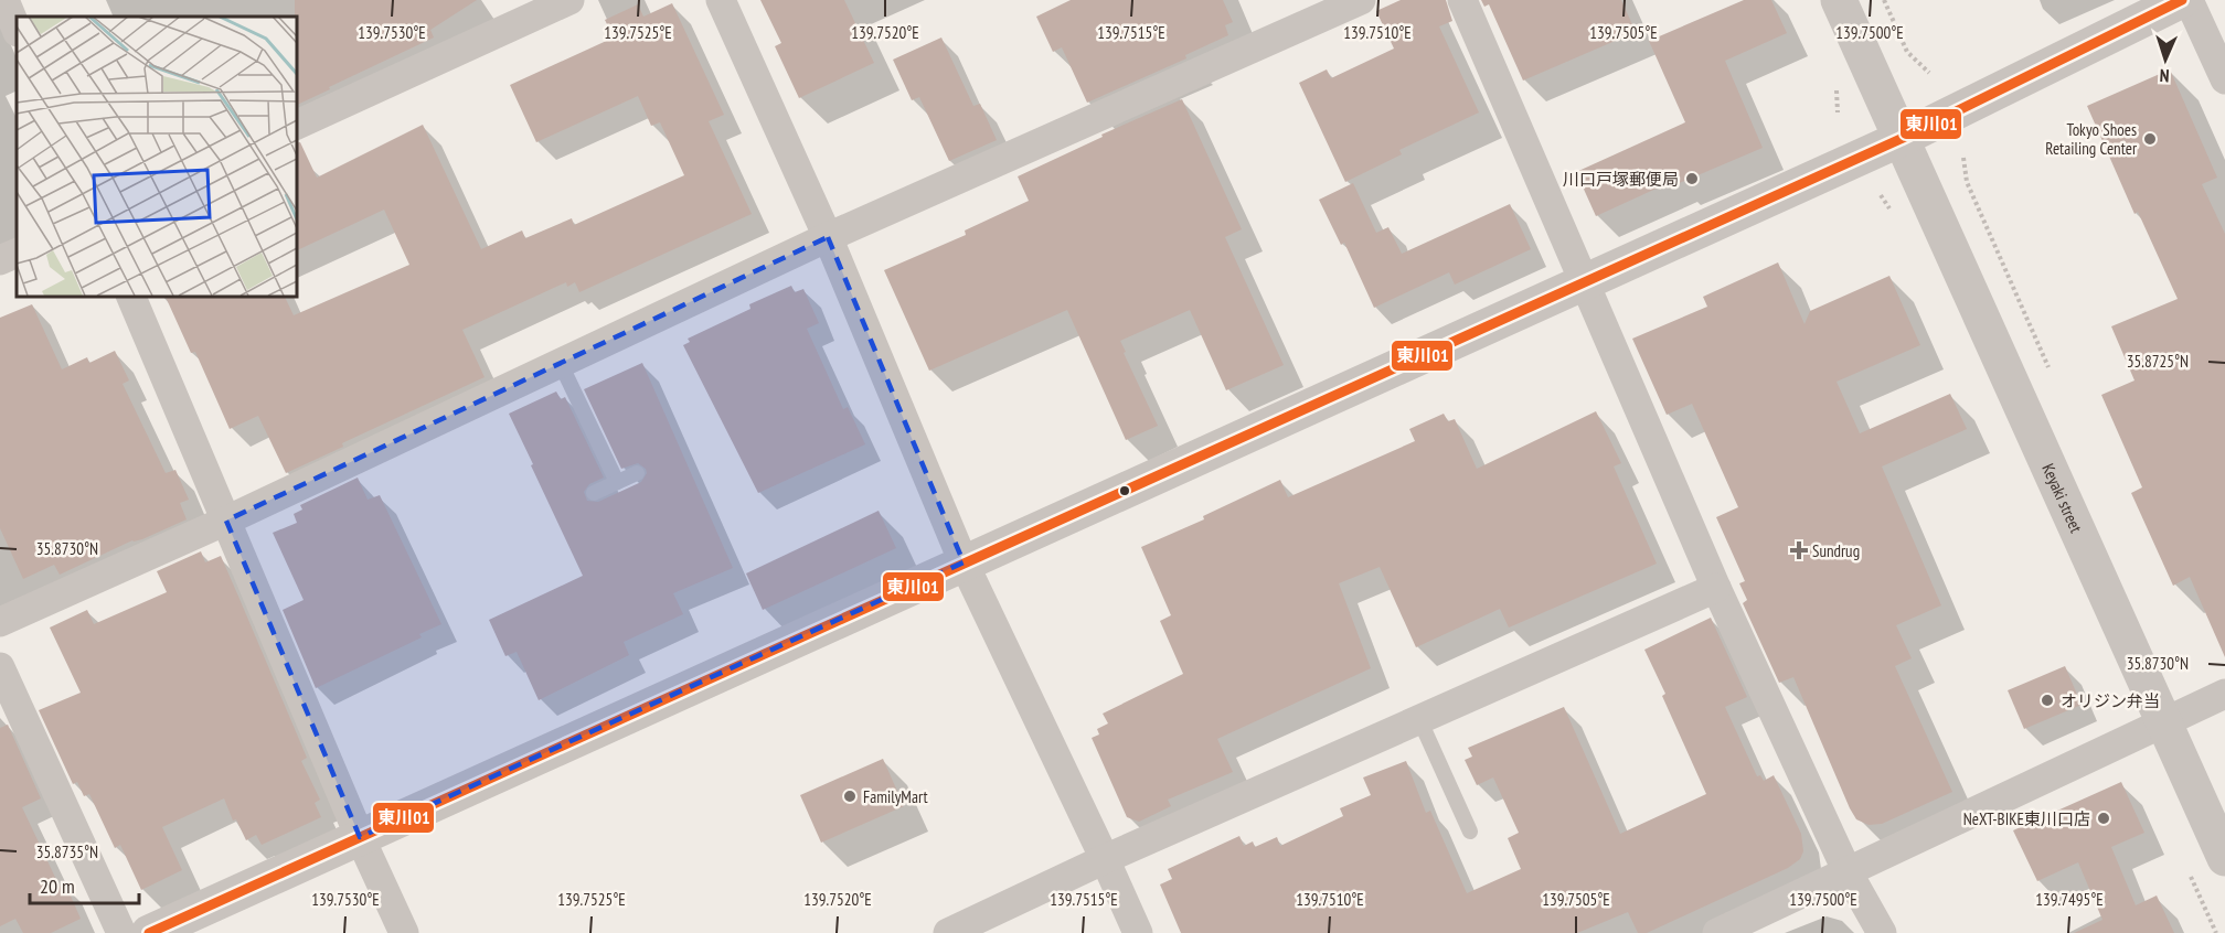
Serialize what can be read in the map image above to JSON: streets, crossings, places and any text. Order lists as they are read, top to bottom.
{
  "streets": {
    "street": ["Keyaki street"]
  },
  "places": {
    "other": [
      "Tokyo Shoes Retailing Center",
      "川口戸塚郵便局",
      "オリジン弁当",
      "FamilyMart",
      "NeXT-BIKE東川口店"
    ],
    "health": ["Sundrug"]
  },
  "lines": ["transit line 東川01"],
  "scale_bar": "20 m",
  "north": "bottom",
  "coordinates": [
    "139.7530°E",
    "139.7525°E",
    "139.7520°E",
    "139.7515°E",
    "139.7510°E",
    "139.7505°E",
    "139.7500°E",
    "35.8725°N",
    "35.8730°N",
    "35.8735°N",
    "139.7495°E"
  ]
}
